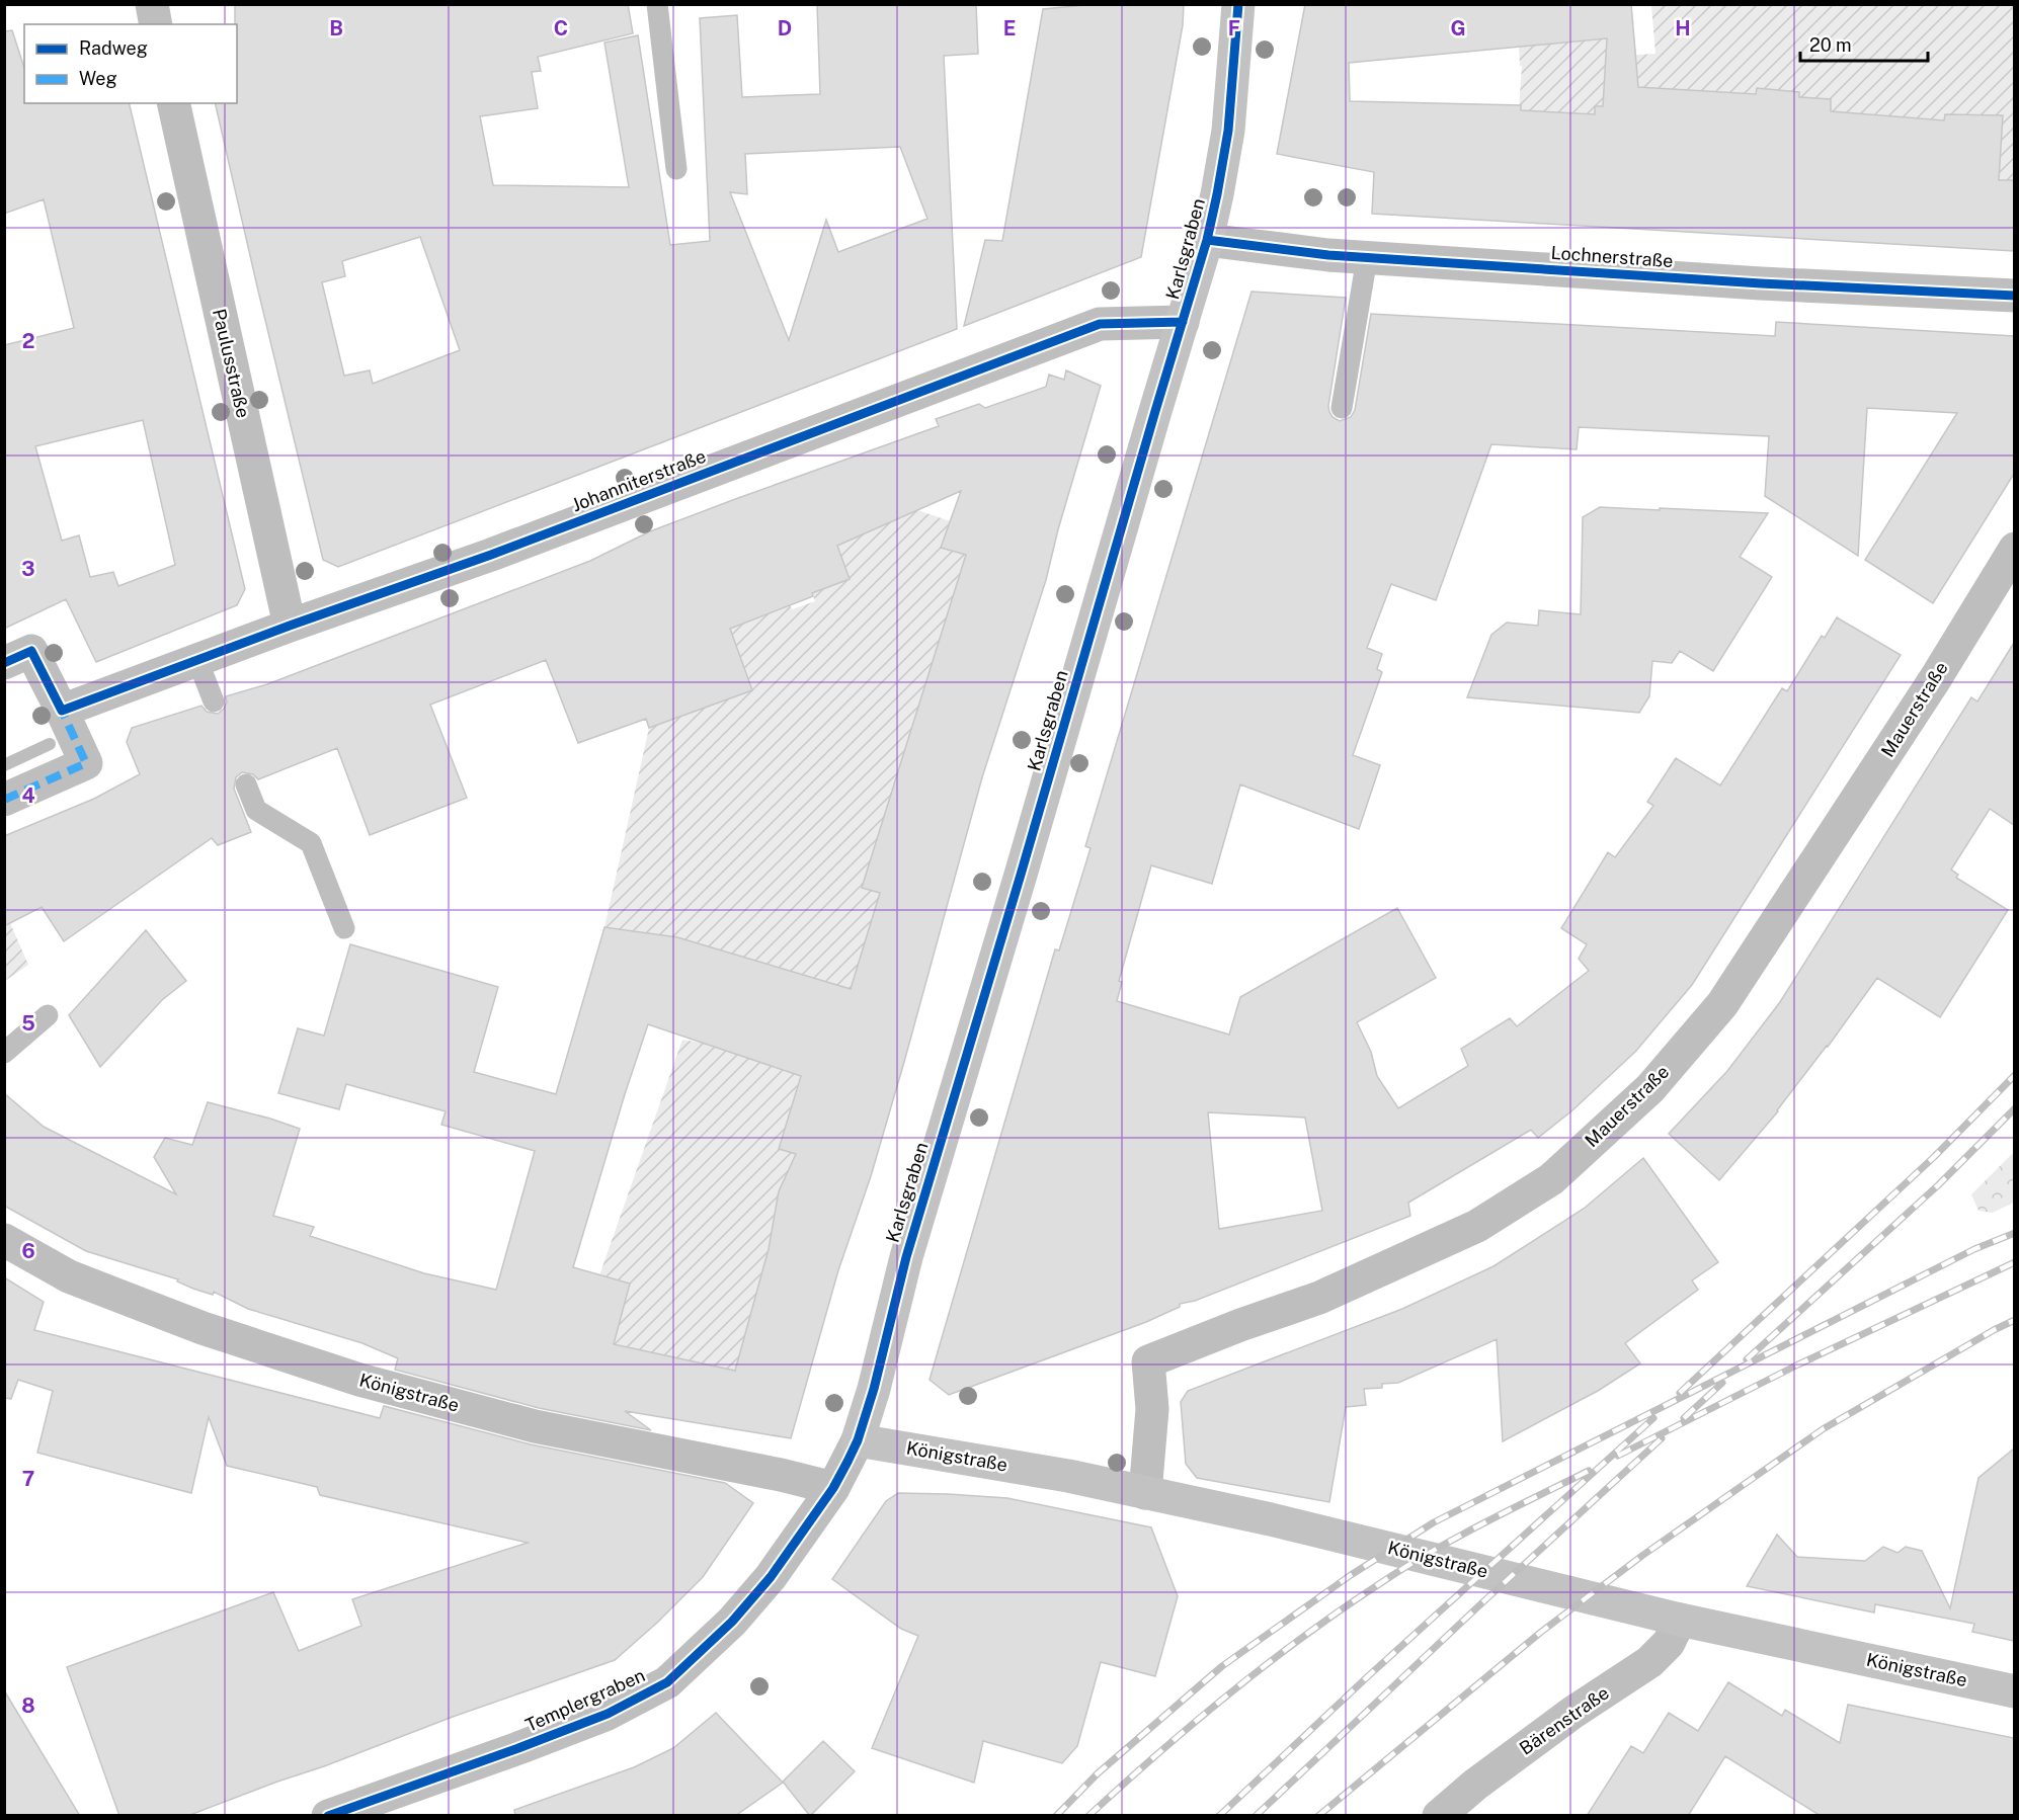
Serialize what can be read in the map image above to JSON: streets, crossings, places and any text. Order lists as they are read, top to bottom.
{
  "streets": {
    "street": [
      "Karlsgraben",
      "Lochnerstraße",
      "Paulusstraße",
      "Johanniterstraße",
      "Mauerstraße",
      "Königstraße",
      "Templergraben",
      "Bärenstraße"
    ]
  },
  "crossings": [
    ["Karlsgraben", "Lochnerstraße"],
    ["Karlsgraben", "Johanniterstraße"],
    ["Karlsgraben", "Königstraße"],
    ["Karlsgraben", "Templergraben"],
    ["Paulusstraße", "Johanniterstraße"],
    ["Mauerstraße", "Königstraße"],
    ["Königstraße", "Templergraben"],
    ["Königstraße", "Bärenstraße"]
  ],
  "legend": ["Radweg", "Weg"],
  "scale_bar": "20 m",
  "grid": {
    "columns": [
      "B",
      "C",
      "D",
      "E",
      "F",
      "G",
      "H"
    ],
    "rows": [
      "2",
      "3",
      "4",
      "5",
      "6",
      "7",
      "8"
    ]
  }
}
